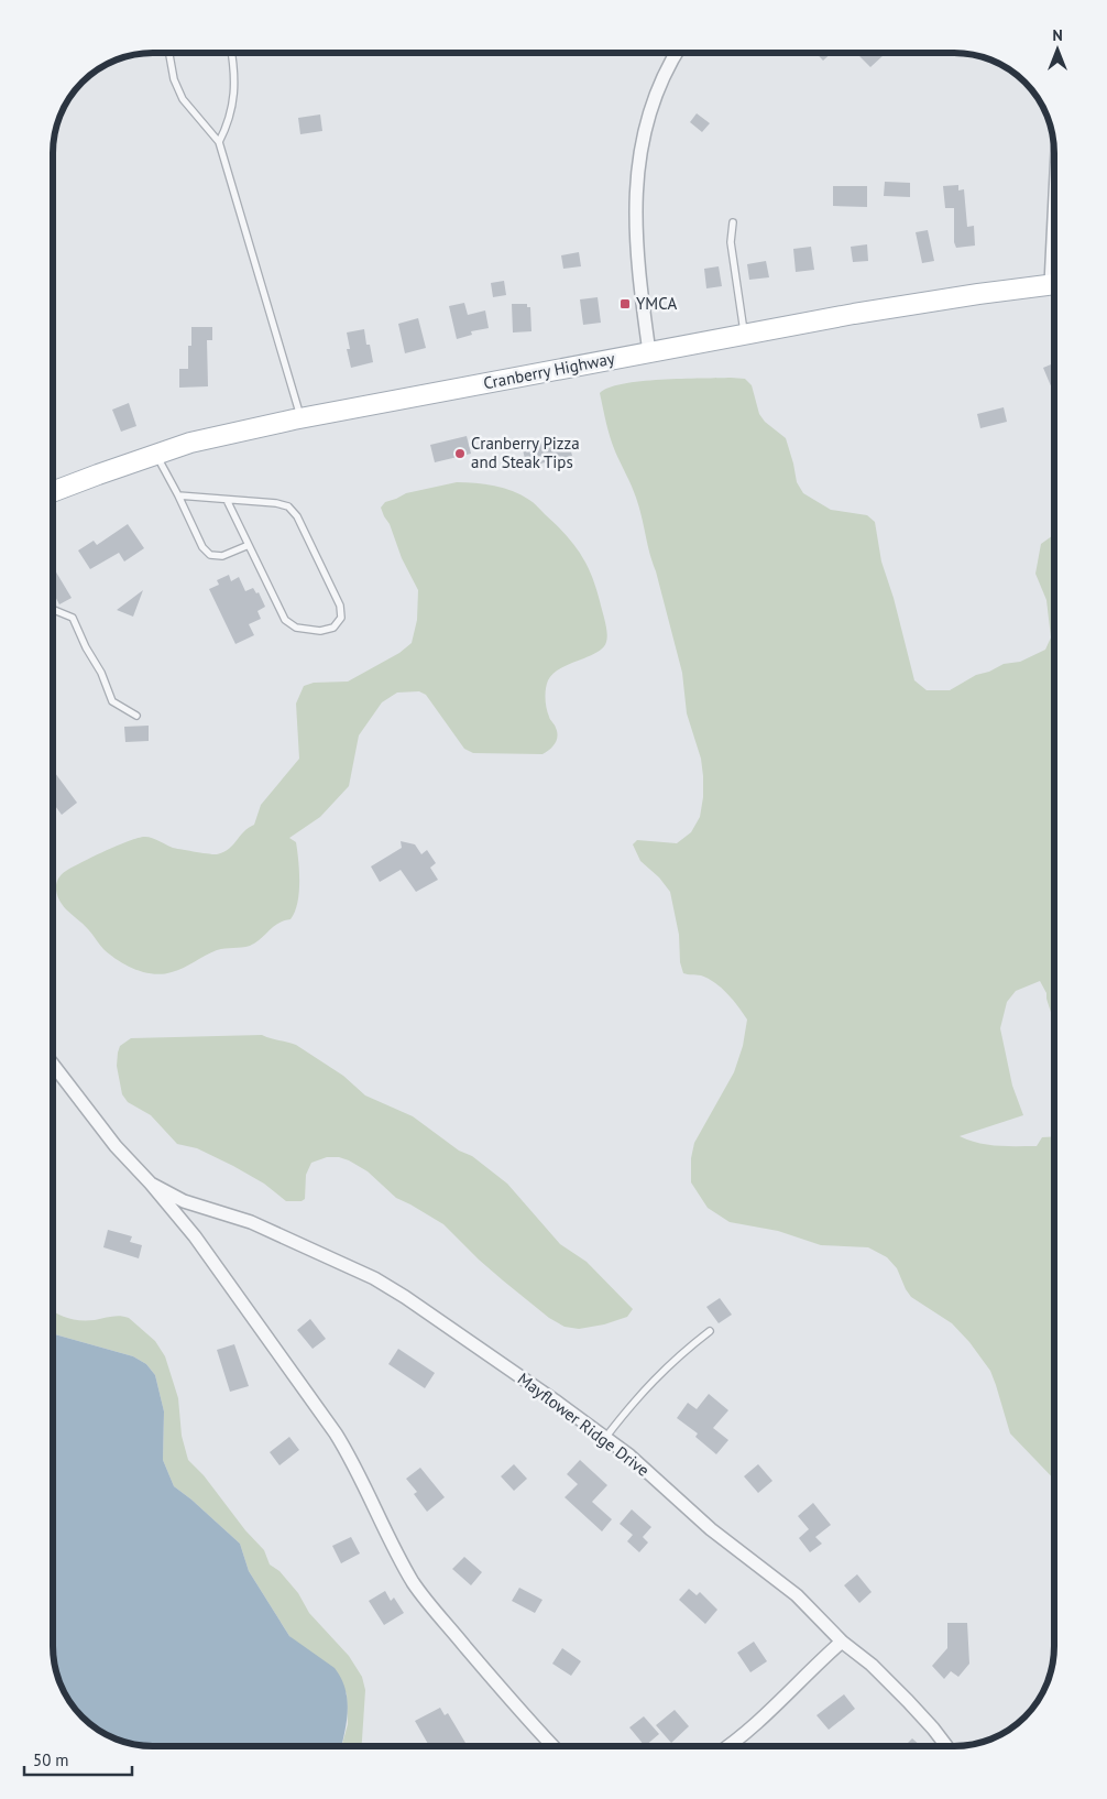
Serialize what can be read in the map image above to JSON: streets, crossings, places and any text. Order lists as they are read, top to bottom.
{
  "streets": {
    "main road": ["Cranberry Highway"],
    "street": ["Mayflower Ridge Drive"]
  },
  "places": {
    "transit": ["YMCA"],
    "other": ["Cranberry Pizza and Steak Tips"]
  },
  "scale_bar": "50 m",
  "north": "top"
}
